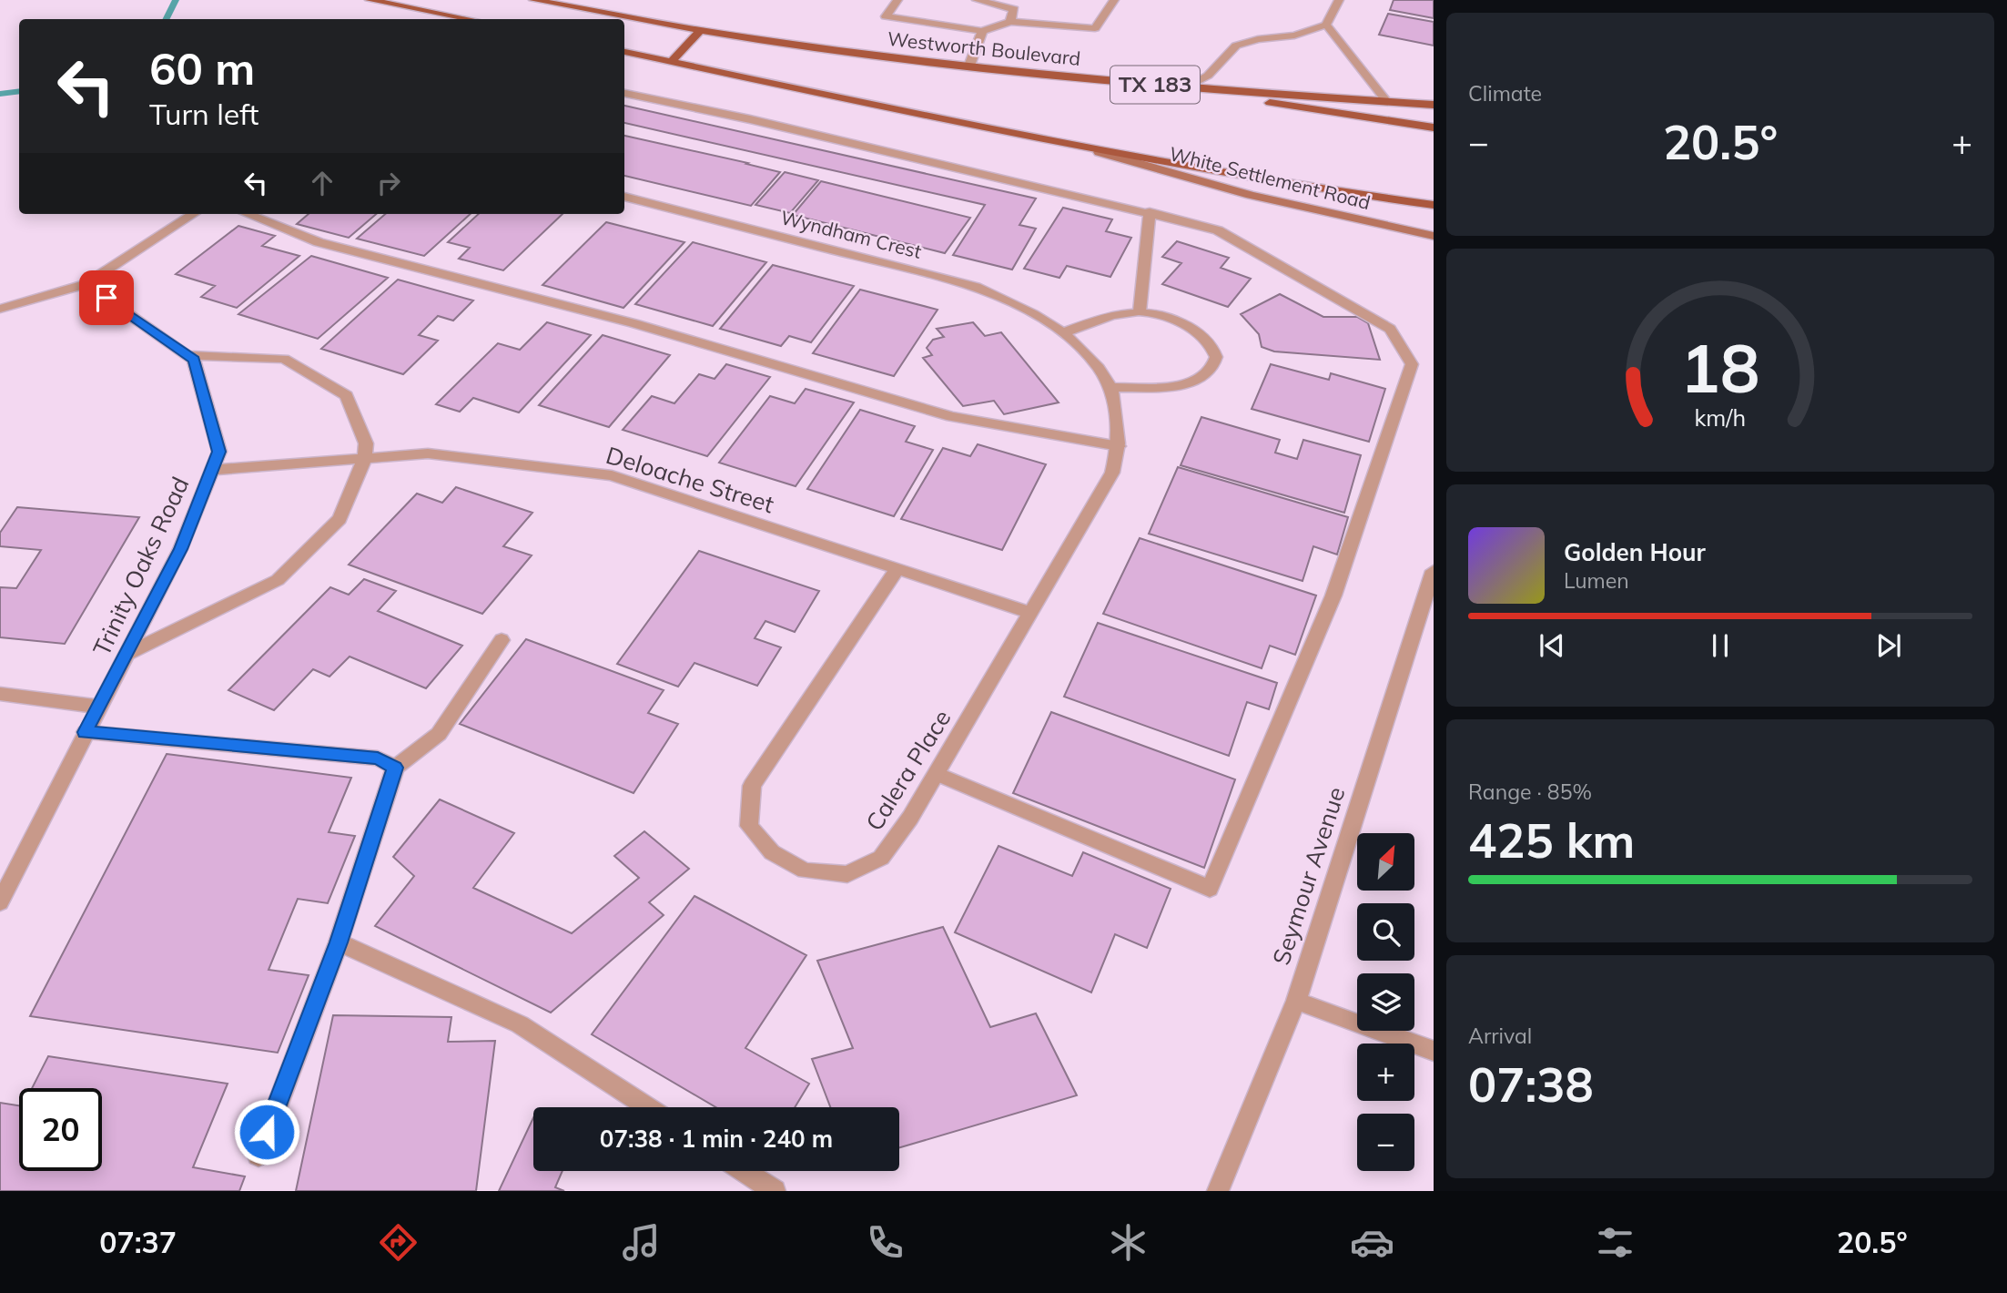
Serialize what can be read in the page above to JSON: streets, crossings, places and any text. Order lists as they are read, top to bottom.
{
  "streets": {
    "main road": ["Westworth Boulevard", "TX 183", "White Settlement Road"],
    "street": [
      "Wyndham Crest",
      "Deloache Street",
      "Trinity Oaks Road",
      "Calera Place",
      "Seymour Avenue"
    ]
  },
  "crossings": [
    ["Wyndham Crest", "Deloache Street"],
    ["Wyndham Crest", "Calera Place"],
    ["Deloache Street", "Trinity Oaks Road"],
    ["Deloache Street", "Calera Place"]
  ],
  "north": "top right",
  "page": {
    "tile": [
      "Climate",
      ["Range · 85%", "425 km"],
      ["Arrival", "07:38"]
    ],
    "turn": ["60 m", "Turn left"],
    "heat": ["−", "20.5°", "+"],
    "song": ["Golden Hour", "Lumen"],
    "map_buttons": ["+", "−"],
    "limit": "20",
    "trip": "07:38 · 1 min · 240 m",
    "tabs": ["07:37", "20.5°"],
    "gauge": ["18", "km/h"]
  }
}
